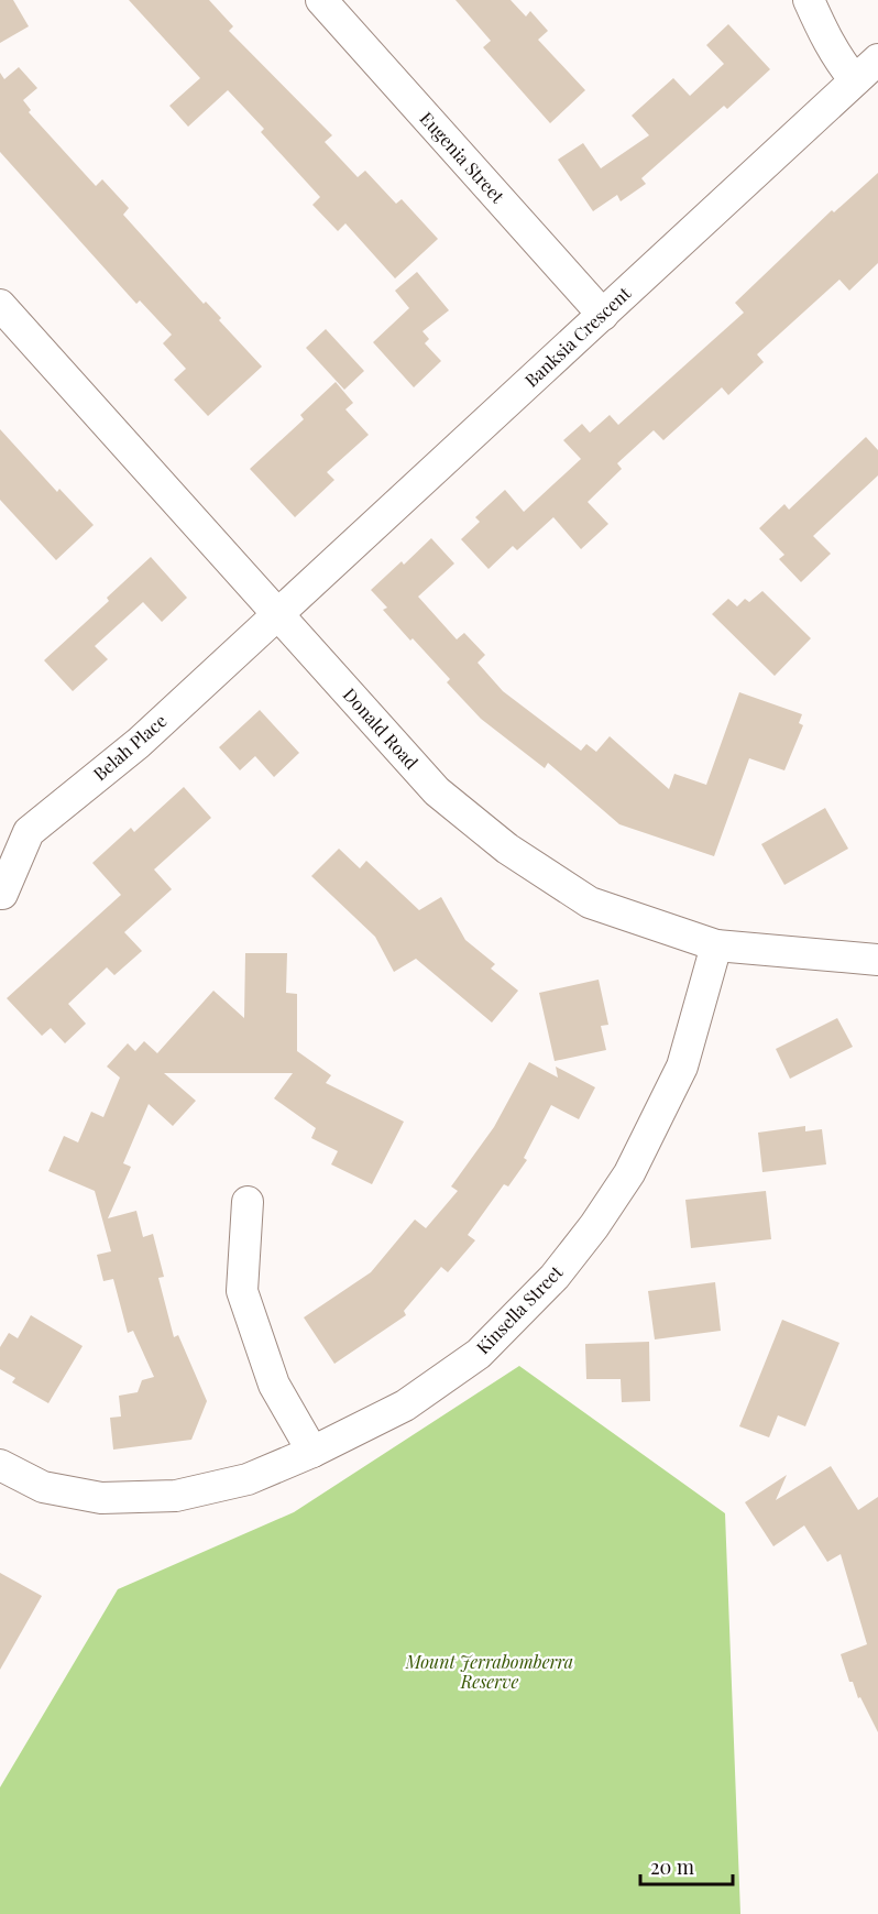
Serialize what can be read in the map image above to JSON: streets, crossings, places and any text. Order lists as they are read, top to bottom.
{
  "streets": {
    "street": [
      "Eugenia Street",
      "Banksia Crescent",
      "Donald Road",
      "Belah Place",
      "Kinsella Street"
    ]
  },
  "crossings": [
    ["Eugenia Street", "Banksia Crescent"],
    ["Banksia Crescent", "Donald Road"],
    ["Banksia Crescent", "Belah Place"],
    ["Donald Road", "Belah Place"],
    ["Donald Road", "Kinsella Street"]
  ],
  "parks": ["Mount Jerrabomberra Reserve"],
  "scale_bar": "20 m"
}
